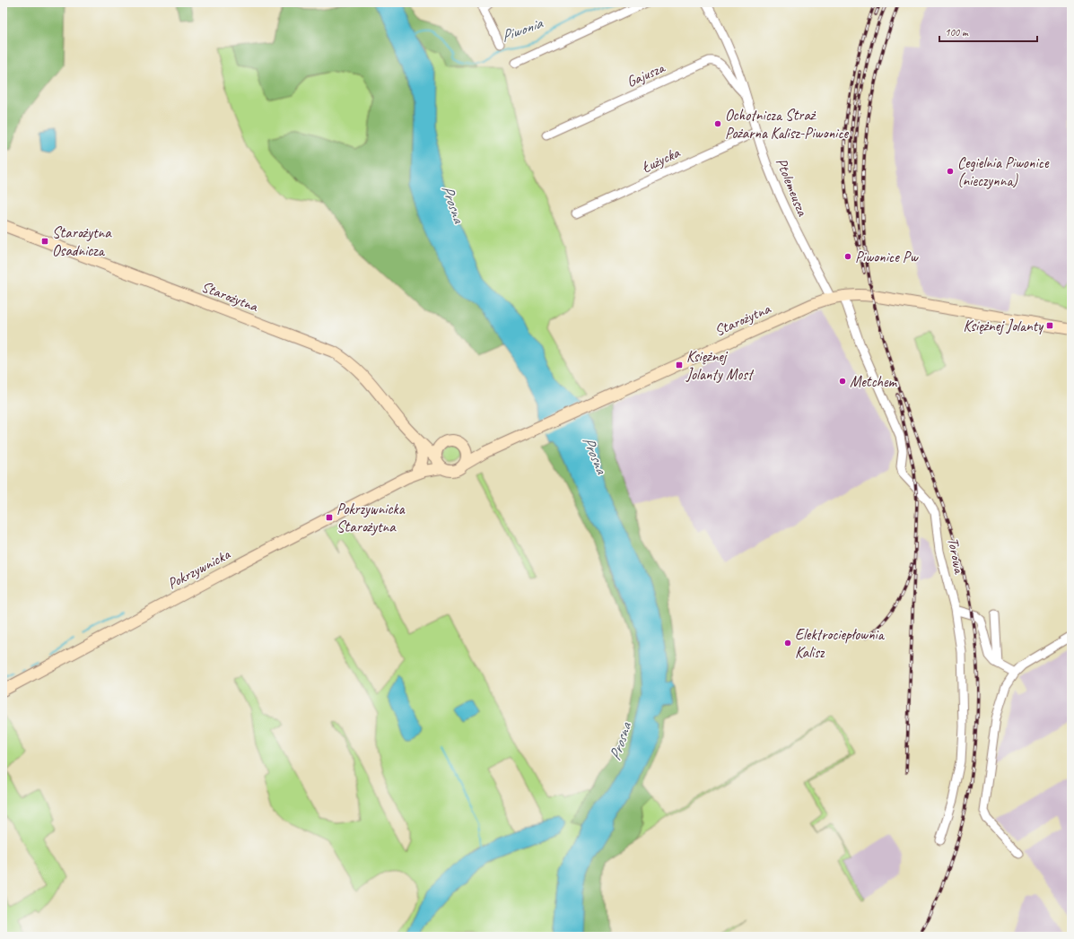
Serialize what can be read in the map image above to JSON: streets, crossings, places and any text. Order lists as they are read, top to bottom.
{
  "streets": {
    "street": [
      "Gajusza",
      "Łużycka",
      "Ptolemeusza",
      "Starożytna",
      "Torowa",
      "Pokrzywnicka"
    ]
  },
  "crossings": [
    ["Gajusza", "Ptolemeusza"],
    ["Łużycka", "Ptolemeusza"],
    ["Ptolemeusza", "Starożytna"],
    ["Starożytna", "Torowa"],
    ["Starożytna", "Pokrzywnicka"]
  ],
  "water": ["Piwonia", "Prosna"],
  "places": {
    "other": [
      "Ochotnicza Straż Pożarna Kalisz-Piwonice",
      "Cegielnia Piwonice (nieczynna)",
      "Piwonice Pw",
      "Metchem",
      "Elektrociepłownia Kalisz"
    ],
    "transit": [
      "Starożytna Osadnicza",
      "Księżnej Jolanty",
      "Księżnej Jolanty Most",
      "Pokrzywnicka Starożytna"
    ]
  },
  "scale_bar": "100 m"
}
